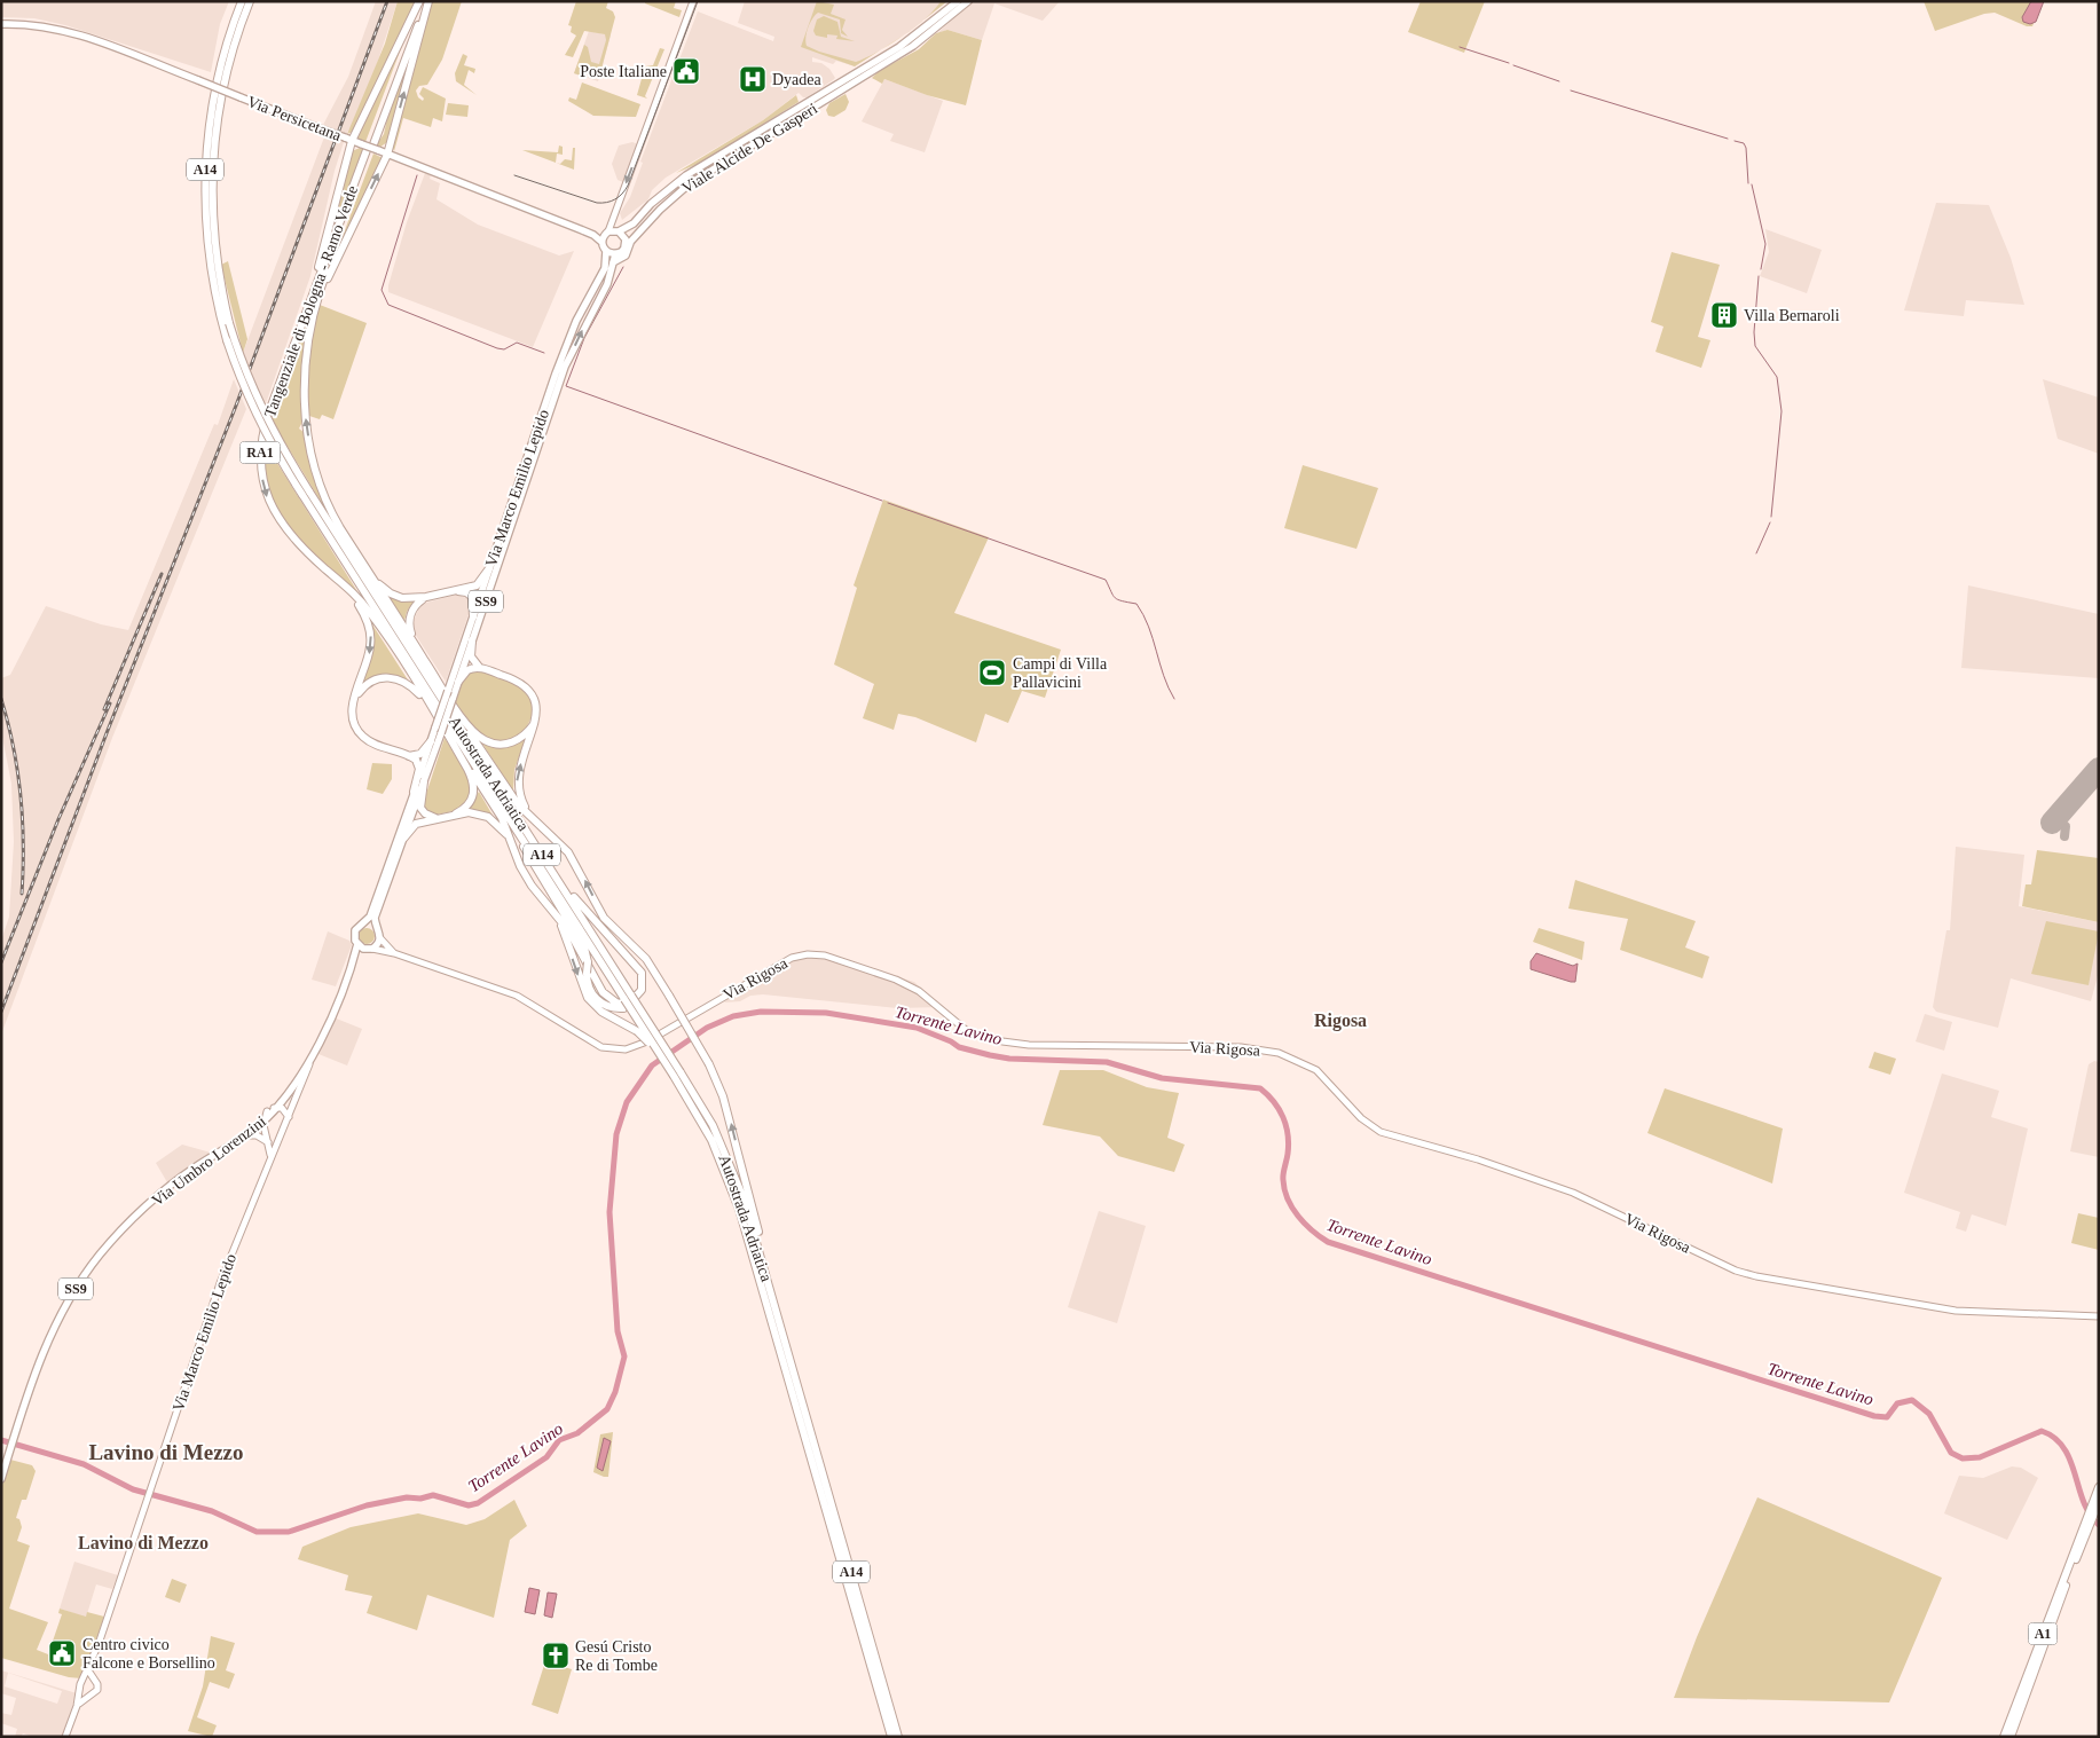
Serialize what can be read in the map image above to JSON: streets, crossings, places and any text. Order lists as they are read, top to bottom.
{
  "streets": {
    "highway": [
      "A14",
      "Tangenziale di Bologna - Ramo Verde",
      "RA1",
      "Autostrada Adriatica",
      "A1"
    ],
    "main road": [
      "Via Persicetana",
      "Viale Alcide De Gasperi",
      "Via Marco Emilio Lepido",
      "SS9",
      "Via Rigosa",
      "Via Umbro Lorenzini"
    ]
  },
  "crossings": [
    ["Via Persicetana", "Viale Alcide De Gasperi"],
    ["Via Persicetana", "Tangenziale di Bologna - Ramo Verde"],
    ["Via Persicetana", "Via Marco Emilio Lepido"],
    ["Viale Alcide De Gasperi", "Via Marco Emilio Lepido"],
    ["Tangenziale di Bologna - Ramo Verde", "RA1"],
    ["Tangenziale di Bologna - Ramo Verde", "Via Marco Emilio Lepido"],
    ["RA1", "Via Marco Emilio Lepido"],
    ["Via Marco Emilio Lepido", "SS9"],
    ["Via Marco Emilio Lepido", "Via Rigosa"],
    ["Via Marco Emilio Lepido", "Via Umbro Lorenzini"],
    ["SS9", "Via Rigosa"],
    ["SS9", "Via Umbro Lorenzini"]
  ],
  "districts": ["Rigosa", "Lavino di Mezzo", "Lavino di Mezzo"],
  "water": ["Torrente Lavino"],
  "places": {
    "public building": ["Poste Italiane", "Centro civico Falcone e Borsellino"],
    "hospital": ["Dyadea"],
    "building": ["Villa Bernaroli"],
    "sports": ["Campi di Villa Pallavicini"],
    "church": ["Gesú Cristo Re di Tombe"]
  }
}
